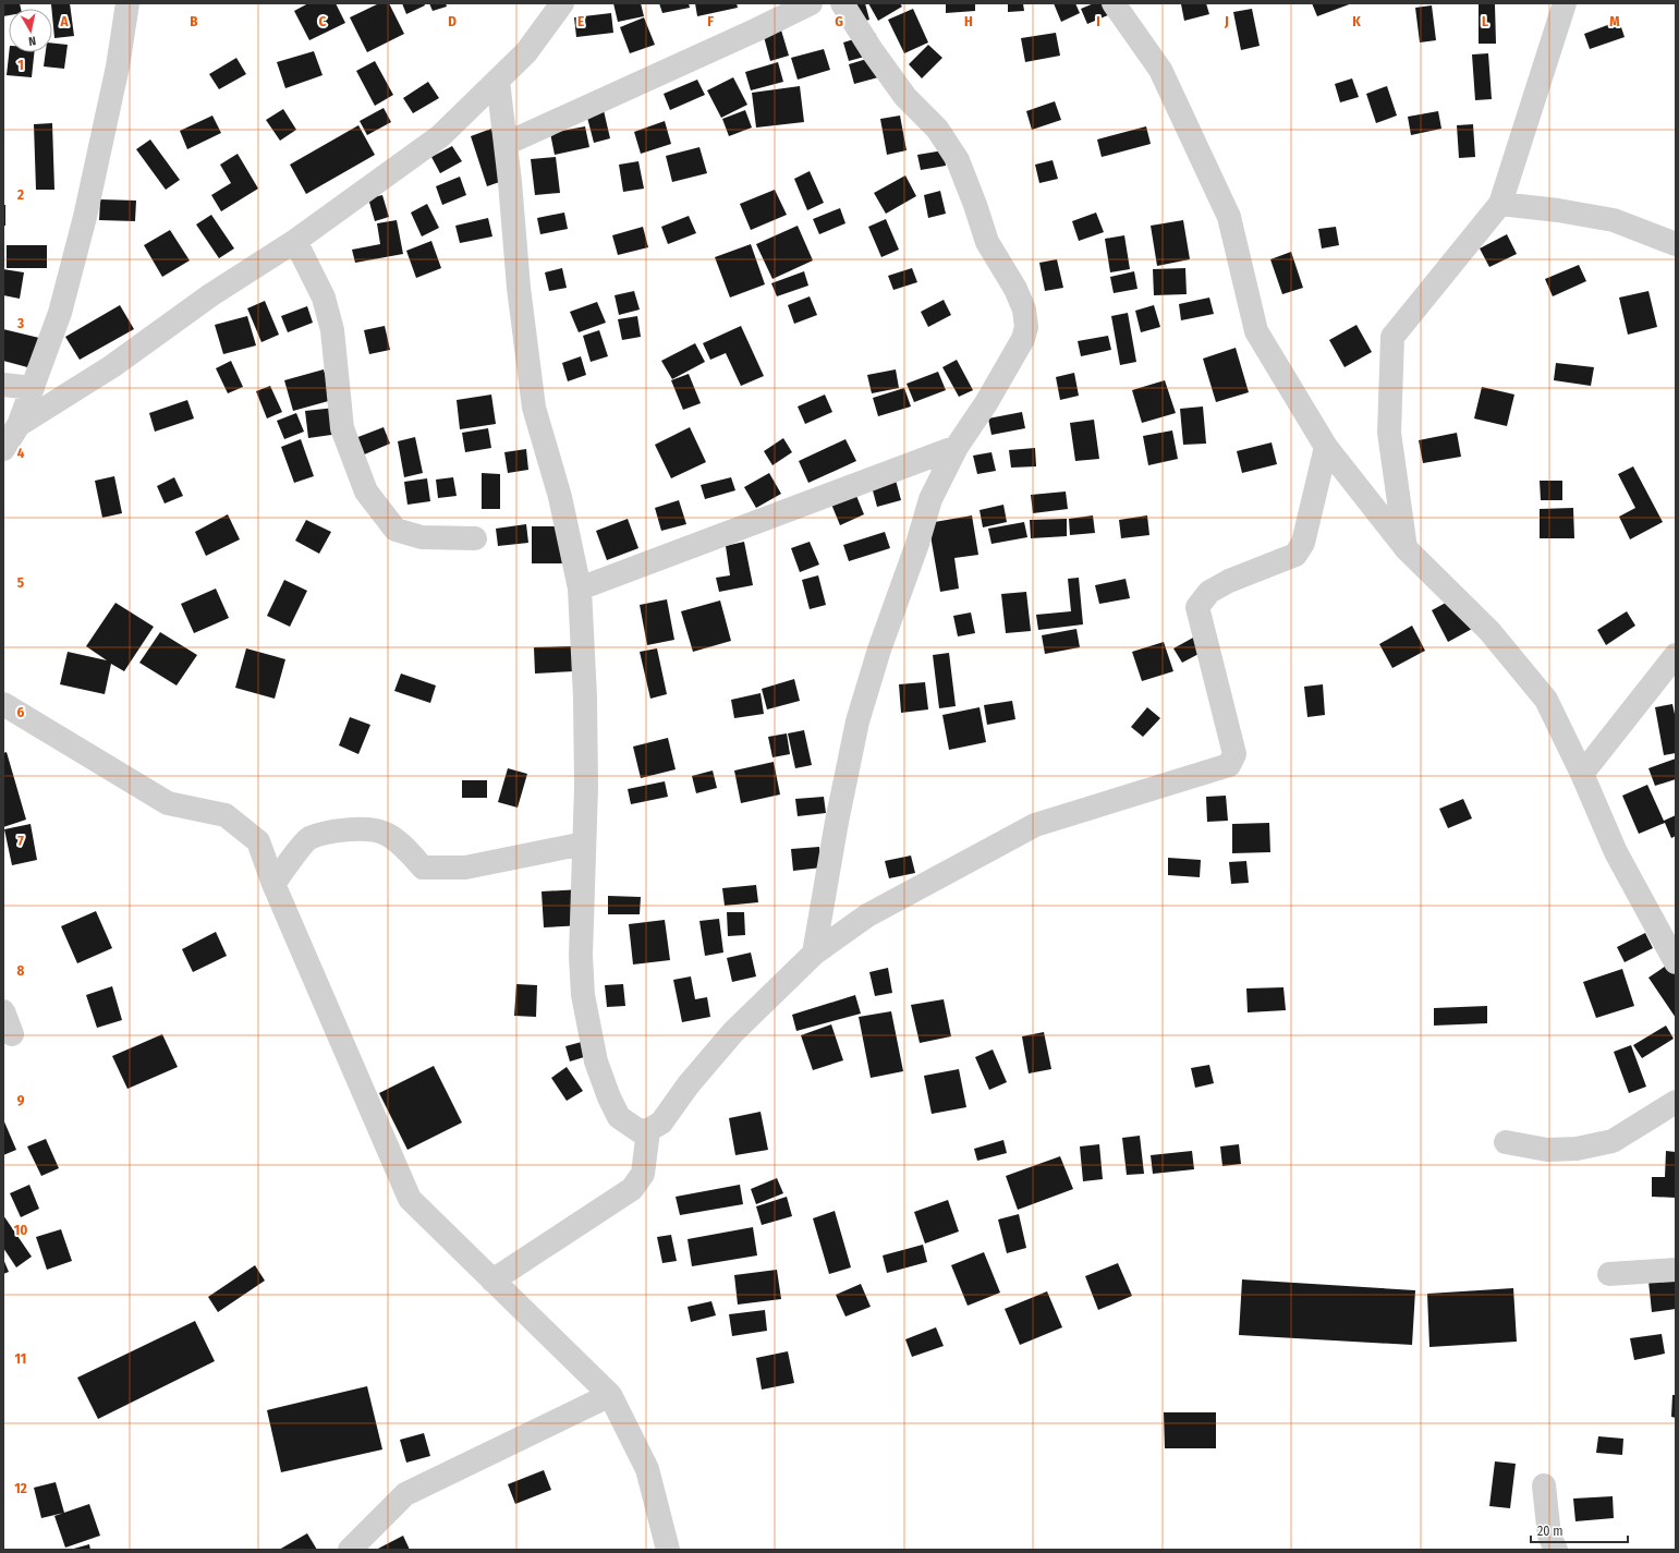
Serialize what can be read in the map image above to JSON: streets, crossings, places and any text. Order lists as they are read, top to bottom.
{
  "scale_bar": "20 m",
  "north": "bottom",
  "grid": {
    "columns": [
      "A",
      "B",
      "C",
      "D",
      "E",
      "F",
      "G",
      "H",
      "I",
      "J",
      "K",
      "L",
      "M"
    ],
    "rows": [
      "1",
      "2",
      "3",
      "4",
      "5",
      "6",
      "7",
      "8",
      "9",
      "10",
      "11",
      "12"
    ]
  }
}
